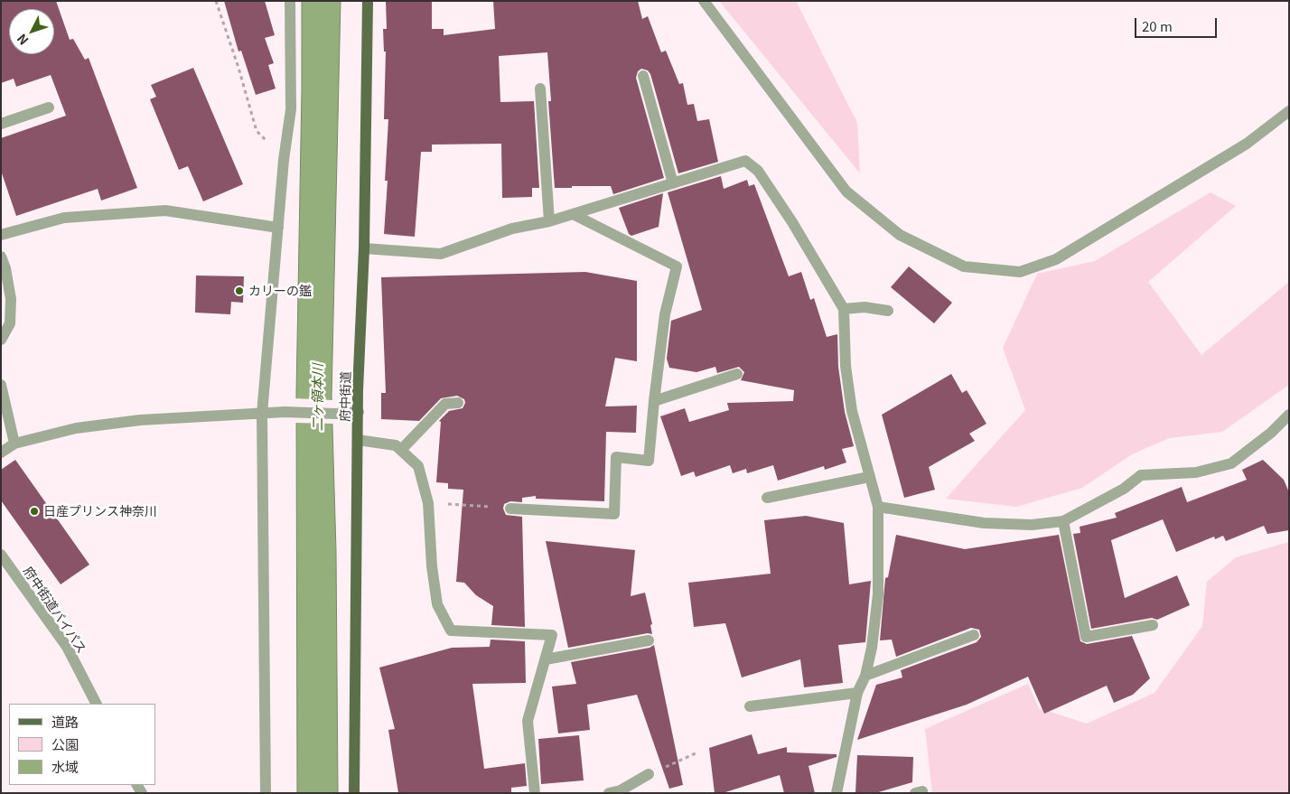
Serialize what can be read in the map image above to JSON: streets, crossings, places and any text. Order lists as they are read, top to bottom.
{
  "streets": {
    "main road": ["府中街道"],
    "street": ["府中街道バイパス"]
  },
  "water": ["二ヶ領本川"],
  "places": ["カリーの鑑", "日産プリンス神奈川"],
  "legend": ["道路", "公園", "水域"],
  "scale_bar": "20 m",
  "north": "bottom left"
}
